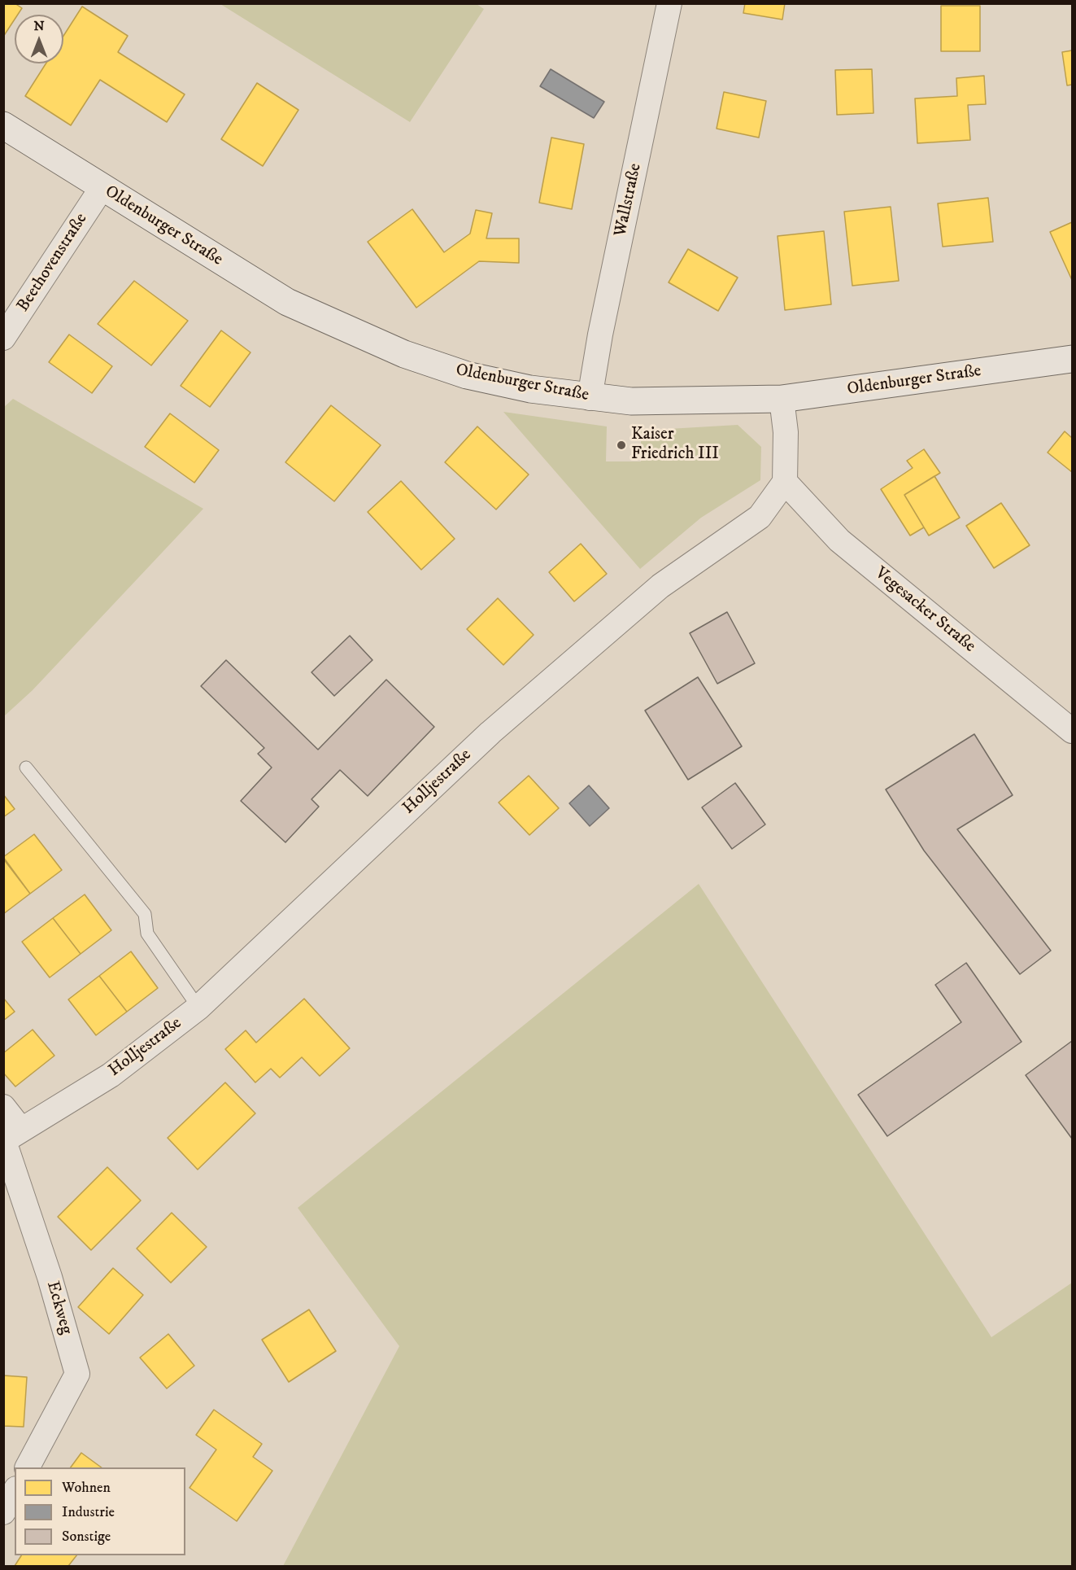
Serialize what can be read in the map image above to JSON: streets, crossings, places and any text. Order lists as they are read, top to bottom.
{
  "streets": {
    "main road": ["Oldenburger Straße"],
    "street": [
      "Wallstraße",
      "Beethovenstraße",
      "Vegesacker Straße",
      "Holljestraße",
      "Eckweg"
    ]
  },
  "crossings": [
    ["Wallstraße", "Oldenburger Straße"],
    ["Oldenburger Straße", "Beethovenstraße"],
    ["Vegesacker Straße", "Holljestraße"],
    ["Holljestraße", "Eckweg"]
  ],
  "places": ["Kaiser Friedrich III"],
  "legend": ["Wohnen", "Industrie", "Sonstige"],
  "north": "top"
}
